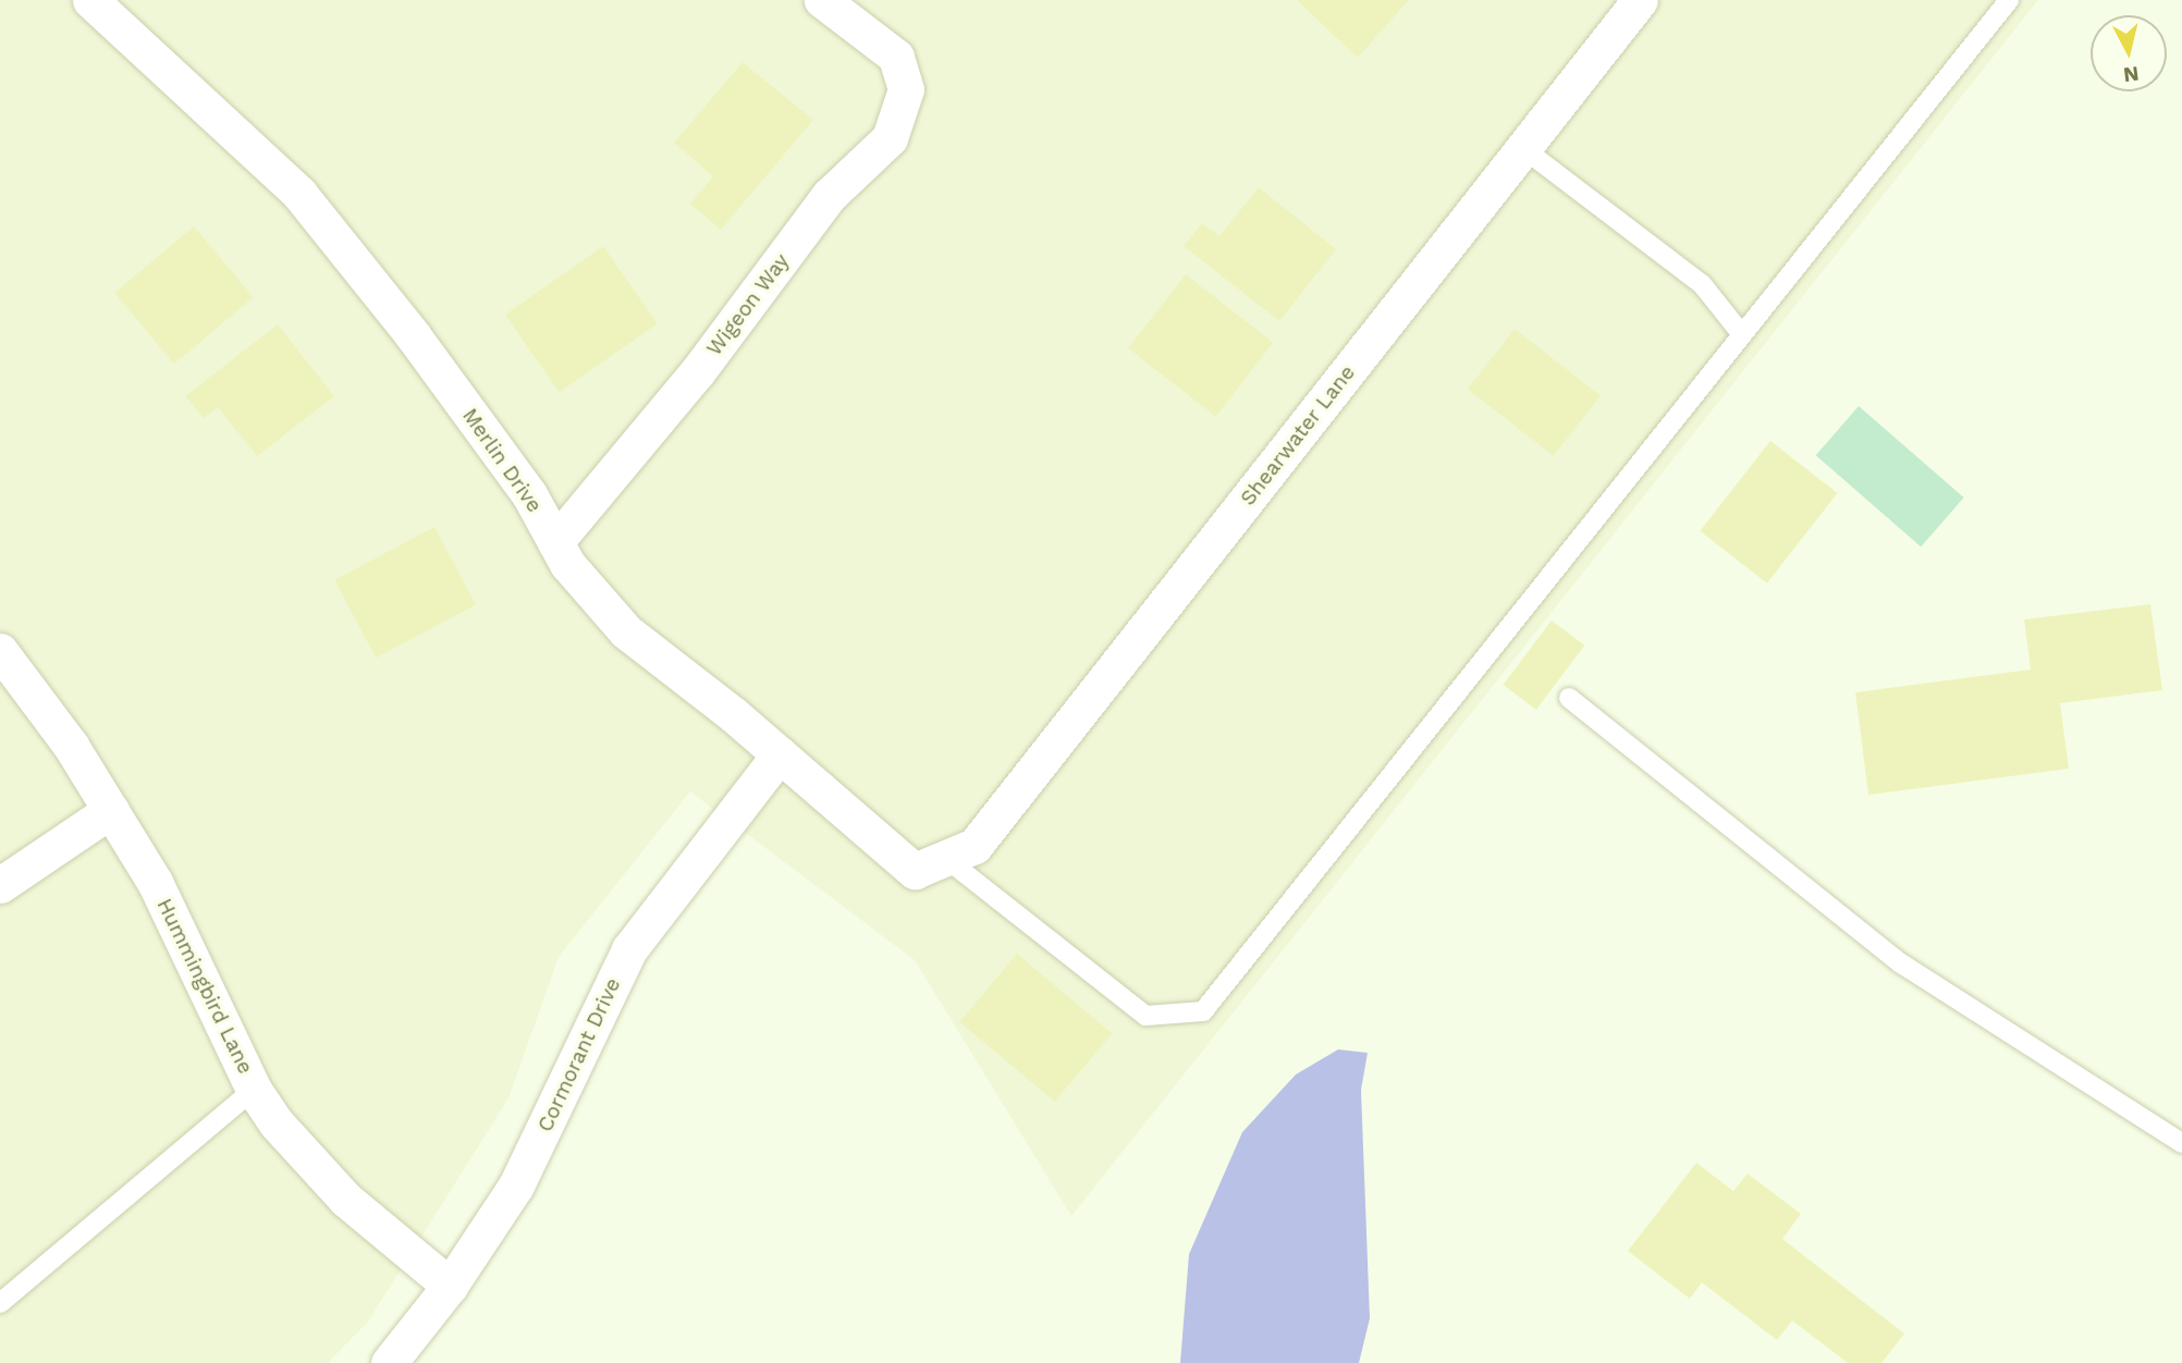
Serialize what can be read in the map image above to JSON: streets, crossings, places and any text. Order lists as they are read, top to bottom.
{
  "streets": {
    "street": [
      "Wigeon Way",
      "Shearwater Lane",
      "Merlin Drive",
      "Hummingbird Lane",
      "Cormorant Drive"
    ]
  },
  "crossings": [
    ["Wigeon Way", "Merlin Drive"],
    ["Shearwater Lane", "Merlin Drive"],
    ["Merlin Drive", "Cormorant Drive"],
    ["Hummingbird Lane", "Cormorant Drive"]
  ],
  "north": "bottom"
}
